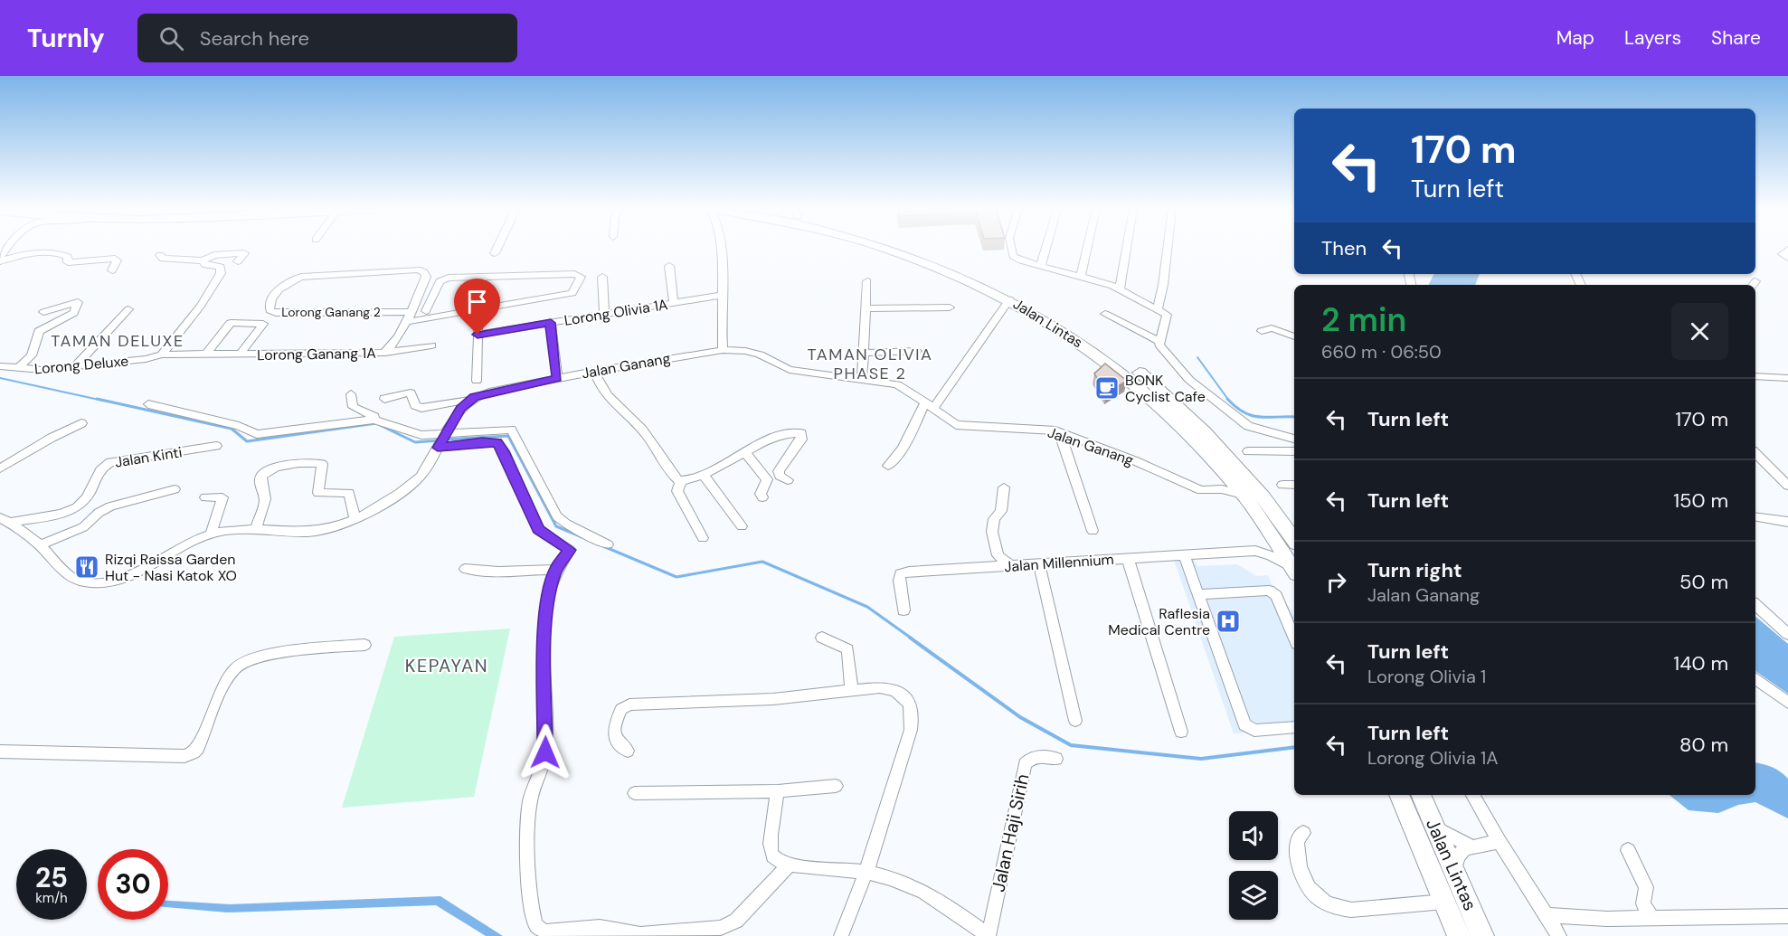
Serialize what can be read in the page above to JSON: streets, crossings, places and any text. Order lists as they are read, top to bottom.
{
  "streets": {
    "highway": ["Jalan Lintas"],
    "street": [
      "Lorong Ganang 2",
      "Lorong Olivia 1A",
      "Lorong Ganang 1A",
      "Lorong Deluxe",
      "Jalan Ganang",
      "Jalan Kinti",
      "Jalan Millennium",
      "Jalan Haji Sirih"
    ]
  },
  "crossings": [
    ["Lorong Ganang 2", "Lorong Ganang 1A"],
    ["Jalan Lintas", "Jalan Ganang"],
    ["Lorong Ganang 1A", "Lorong Deluxe"]
  ],
  "districts": ["TAMAN DELUXE", "TAMAN OLIVIA PHASE 2", "KEPAYAN"],
  "places": {
    "cafe": ["BONK Cyclist Cafe"],
    "restaurant": ["Rizqi Raissa Garden Hut - Nasi Katok XO"],
    "hospital": ["Raflesia Medical Centre"]
  },
  "page": {
    "header": "Turnly",
    "search": "Search here",
    "nav": ["Map", "Layers", "Share"],
    "turn": ["170 m", "Turn left"],
    "then": "Then",
    "heading": ["2 min", "660 m · 06:50"],
    "list": [
      {
        "name": "Turn left",
        "value": "170 m"
      },
      {
        "name": "Turn left",
        "value": "150 m"
      },
      {
        "name": "Turn right",
        "note": "Jalan Ganang",
        "value": "50 m"
      },
      {
        "name": "Turn left",
        "note": "Lorong Olivia 1",
        "value": "140 m"
      },
      {
        "name": "Turn left",
        "note": "Lorong Olivia 1A",
        "value": "80 m"
      }
    ],
    "speed": "25 km/h",
    "limit": "30"
  }
}
